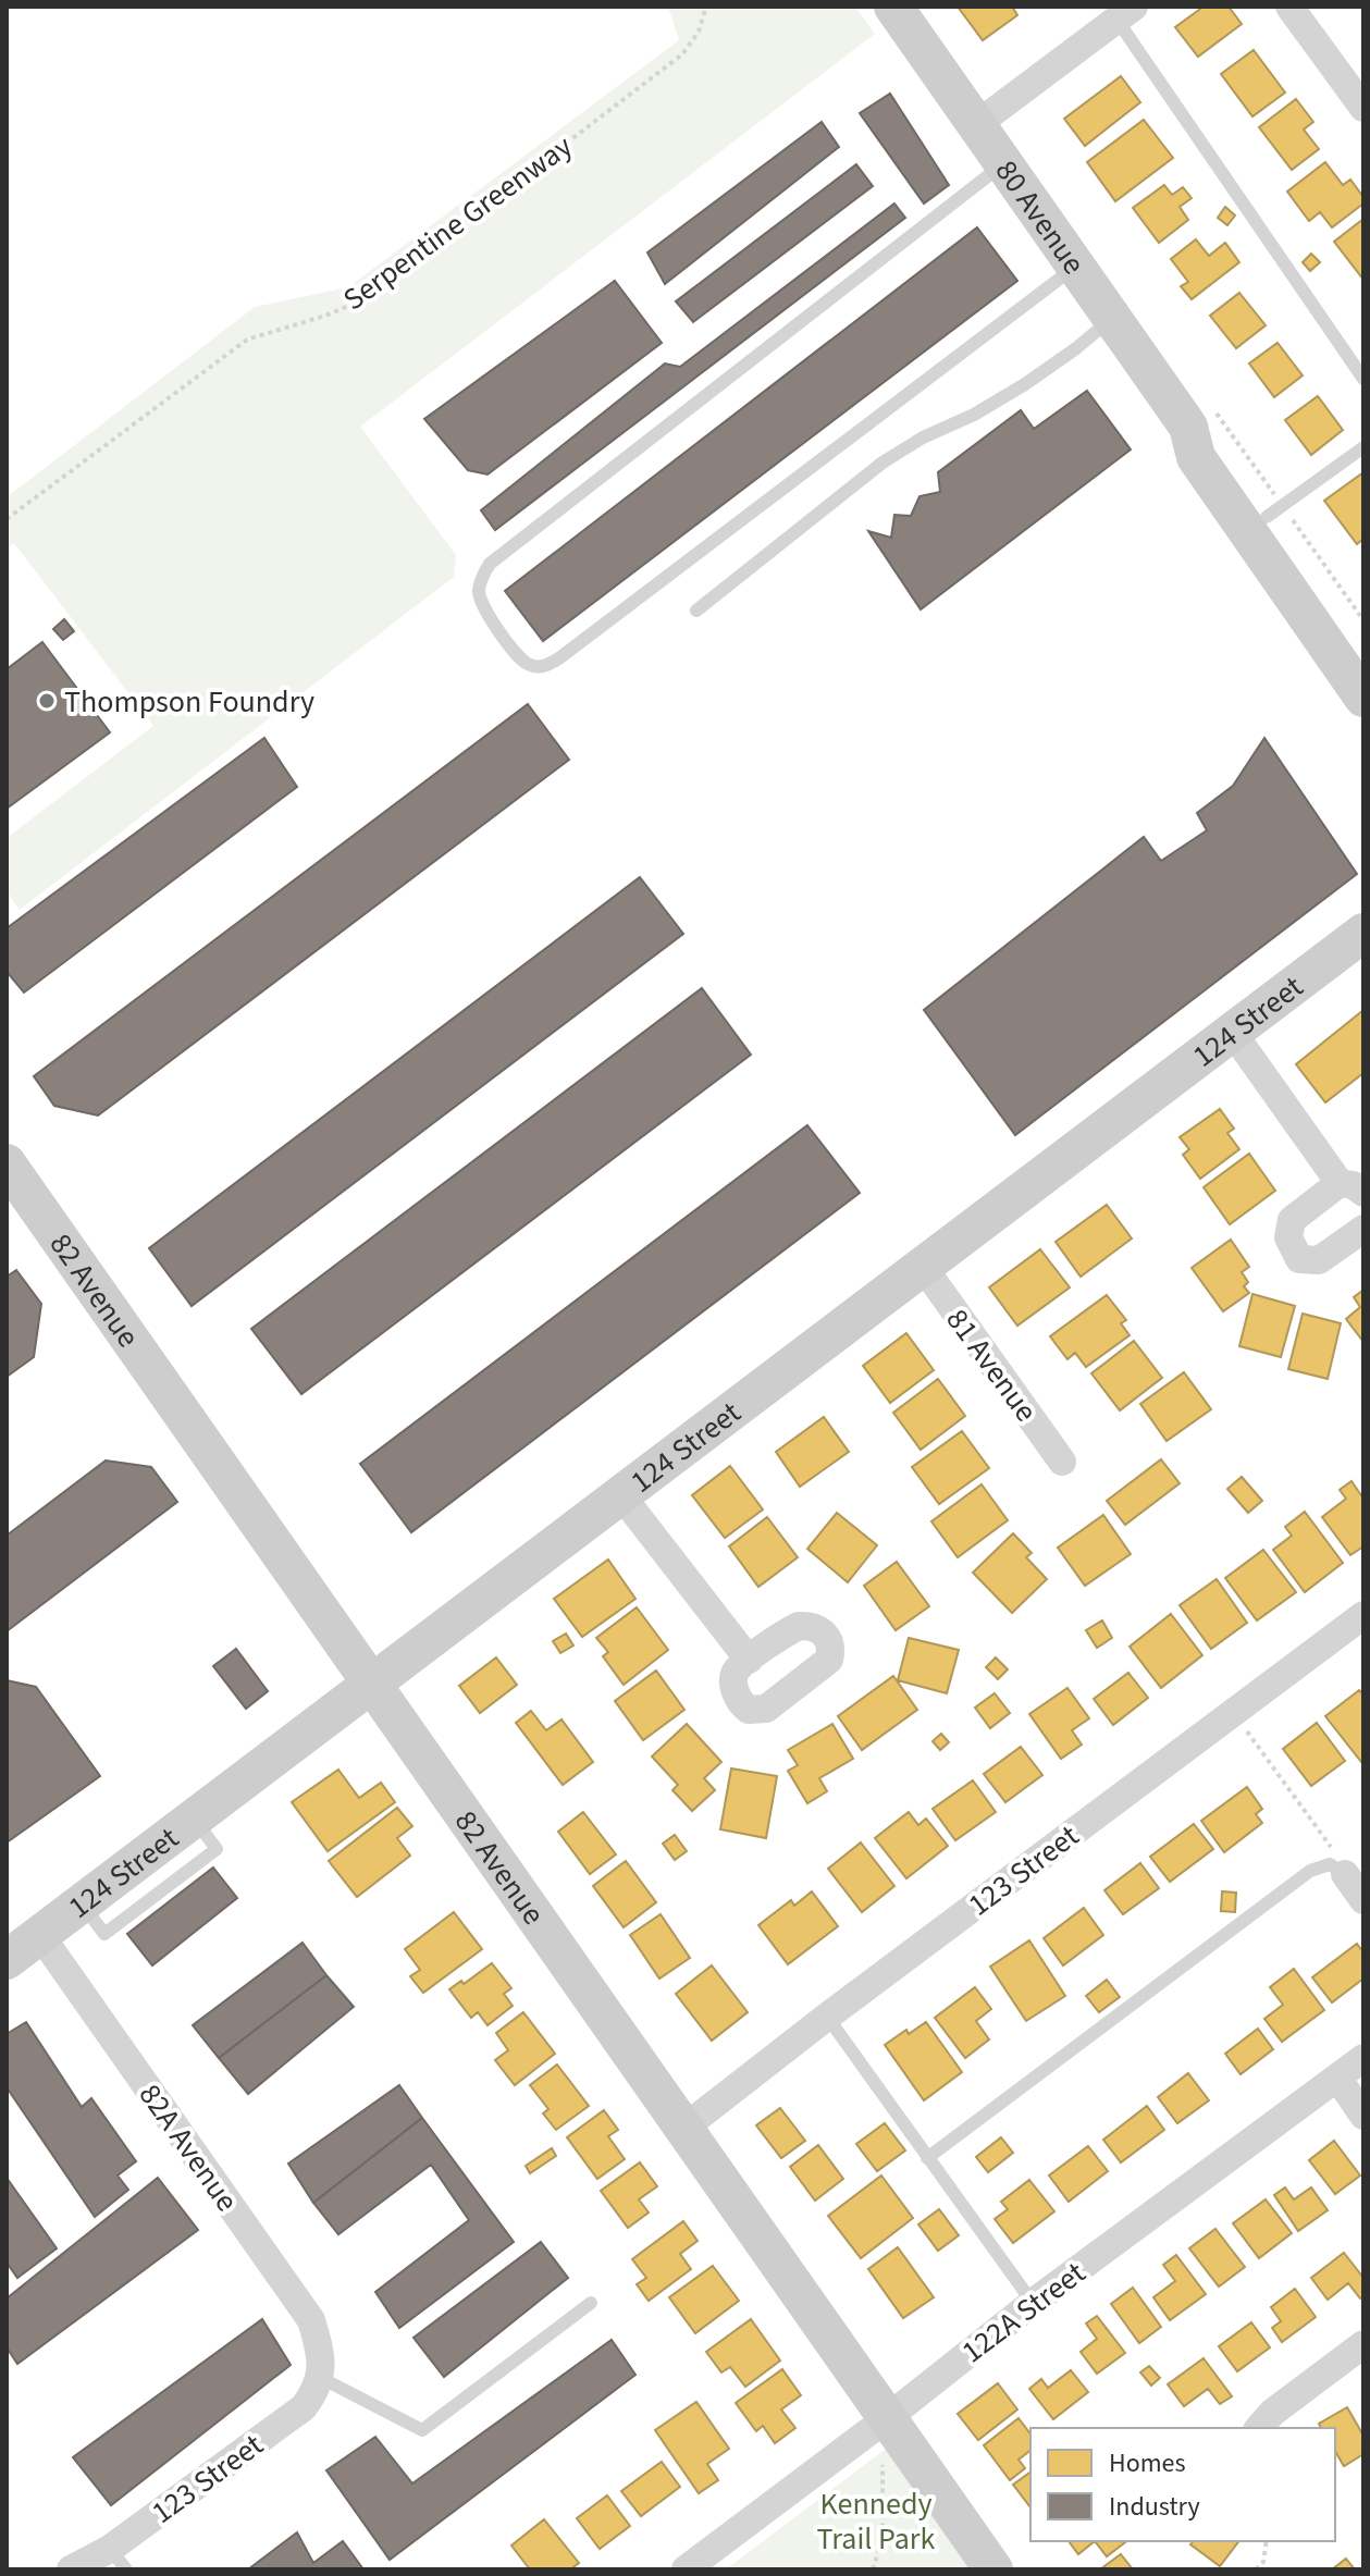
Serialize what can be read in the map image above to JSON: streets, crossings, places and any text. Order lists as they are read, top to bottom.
{
  "streets": {
    "street": [
      "80 Avenue",
      "124 Street",
      "82 Avenue",
      "81 Avenue",
      "123 Street",
      "82A Avenue",
      "122A Street"
    ],
    "path": ["Serpentine Greenway"]
  },
  "crossings": [
    ["124 Street", "82 Avenue"],
    ["124 Street", "81 Avenue"],
    ["124 Street", "82A Avenue"],
    ["82 Avenue", "123 Street"],
    ["82 Avenue", "122A Street"],
    ["123 Street", "82A Avenue"]
  ],
  "parks": ["Kennedy Trail Park"],
  "places": ["Thompson Foundry"],
  "legend": ["Homes", "Industry"]
}
